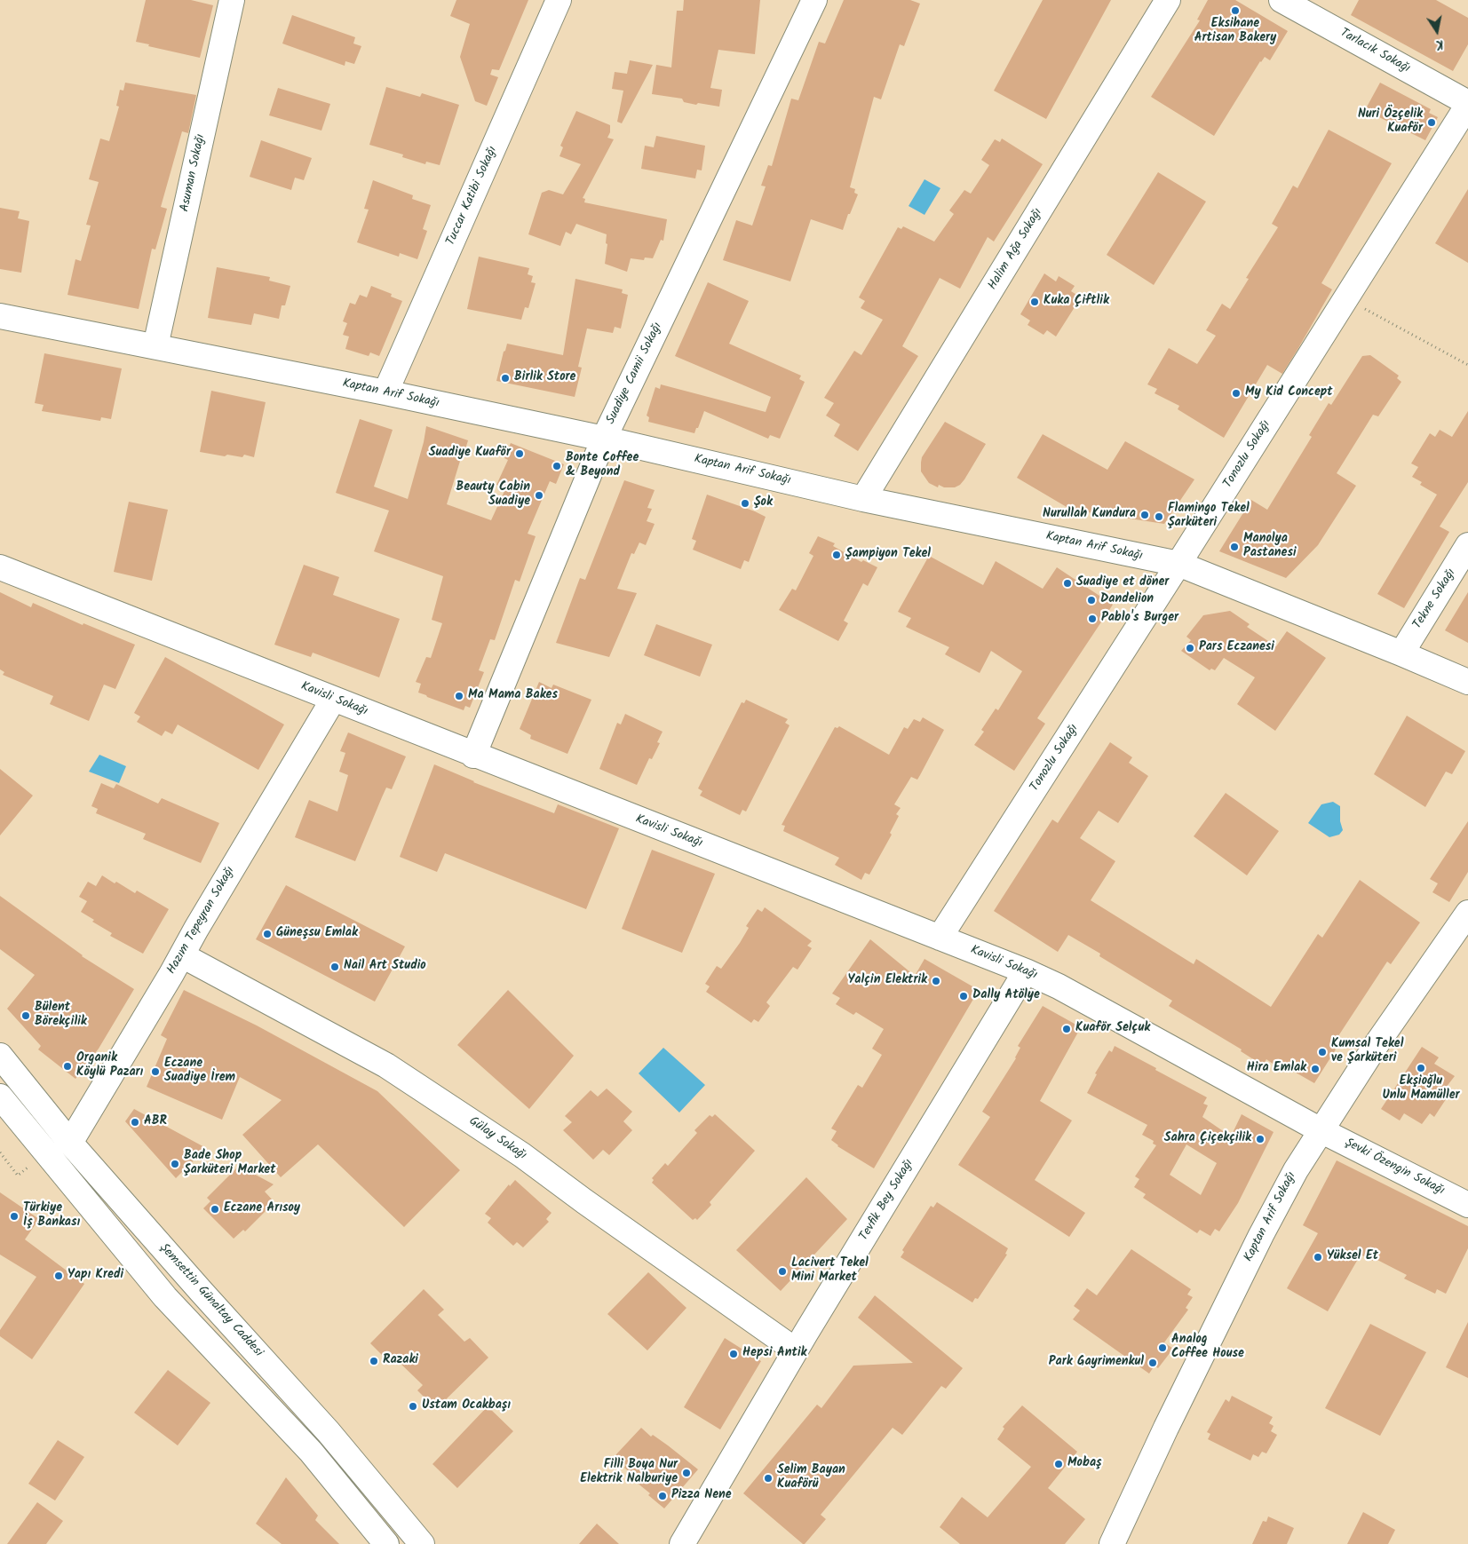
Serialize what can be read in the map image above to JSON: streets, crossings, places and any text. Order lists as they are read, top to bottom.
{
  "streets": {
    "street": [
      "Tarlacık Sokağı",
      "Asuman Sokağı",
      "Tuccar Katibi Sokağı",
      "Halim Ağa Sokağı",
      "Suadiye Camii Sokağı",
      "Kaptan Arif Sokağı",
      "Tonozlu Sokağı",
      "Tekne Sokağı",
      "Kavisli Sokağı",
      "Hazım Tepeyran Sokağı",
      "Gülay Sokağı",
      "Şevki Özengin Sokağı",
      "Tevfik Bey Sokağı",
      "Şemsettin Günaltay Caddesi"
    ]
  },
  "crossings": [
    ["Tarlacık Sokağı", "Tonozlu Sokağı"],
    ["Asuman Sokağı", "Kaptan Arif Sokağı"],
    ["Tuccar Katibi Sokağı", "Kaptan Arif Sokağı"],
    ["Halim Ağa Sokağı", "Kaptan Arif Sokağı"],
    ["Suadiye Camii Sokağı", "Kaptan Arif Sokağı"],
    ["Suadiye Camii Sokağı", "Kavisli Sokağı"],
    ["Kaptan Arif Sokağı", "Tonozlu Sokağı"],
    ["Kaptan Arif Sokağı", "Tekne Sokağı"],
    ["Kaptan Arif Sokağı", "Kavisli Sokağı"],
    ["Kaptan Arif Sokağı", "Şevki Özengin Sokağı"],
    ["Tonozlu Sokağı", "Kavisli Sokağı"],
    ["Kavisli Sokağı", "Hazım Tepeyran Sokağı"],
    ["Kavisli Sokağı", "Şevki Özengin Sokağı"],
    ["Kavisli Sokağı", "Tevfik Bey Sokağı"],
    ["Hazım Tepeyran Sokağı", "Gülay Sokağı"],
    ["Hazım Tepeyran Sokağı", "Şemsettin Günaltay Caddesi"],
    ["Gülay Sokağı", "Tevfik Bey Sokağı"]
  ],
  "places": [
    "Eksihane Artisan Bakery",
    "Nuri Özçelik Kuaför",
    "Kuka Çiftlik",
    "Birlik Store",
    "My Kid Concept",
    "Suadiye Kuaför",
    "Bonte Coffee & Beyond",
    "Beauty Cabin Suadiye",
    "Şok",
    "Nurullah Kundura",
    "Flamingo Tekel Şarküteri",
    "Manolya Pastanesi",
    "Şampiyon Tekel",
    "Suadiye et döner",
    "Dandelion",
    "Pablo's Burger",
    "Pars Eczanesi",
    "Ma Mama Bakes",
    "Güneşsu Emlak",
    "Nail Art Studio",
    "Yalçin Elektrik",
    "Dally Atölye",
    "Bülent Börekçilik",
    "Kuaför Selçuk",
    "Kumsal Tekel ve Şarküteri",
    "Organik Köylü Pazarı",
    "Ekşioğlu Unlu Mamüller",
    "Hira Emlak",
    "Eczane Suadiye İrem",
    "ABR",
    "Sahra Çiçekçilik",
    "Bade Shop Şarküteri Market",
    "Eczane Arısoy",
    "Türkiye İş Bankası",
    "Yüksel Et",
    "Lacivert Tekel Mini Market",
    "Yapı Kredi",
    "Analog Coffee House",
    "Hepsi Antik",
    "Razaki",
    "Park Gayrimenkul",
    "Ustam Ocakbaşı",
    "Mobaş",
    "Filli Boya Nur Elektrik Nalburiye",
    "Selim Bayan Kuaförü",
    "Pizza Nene"
  ],
  "north": "bottom"
}
